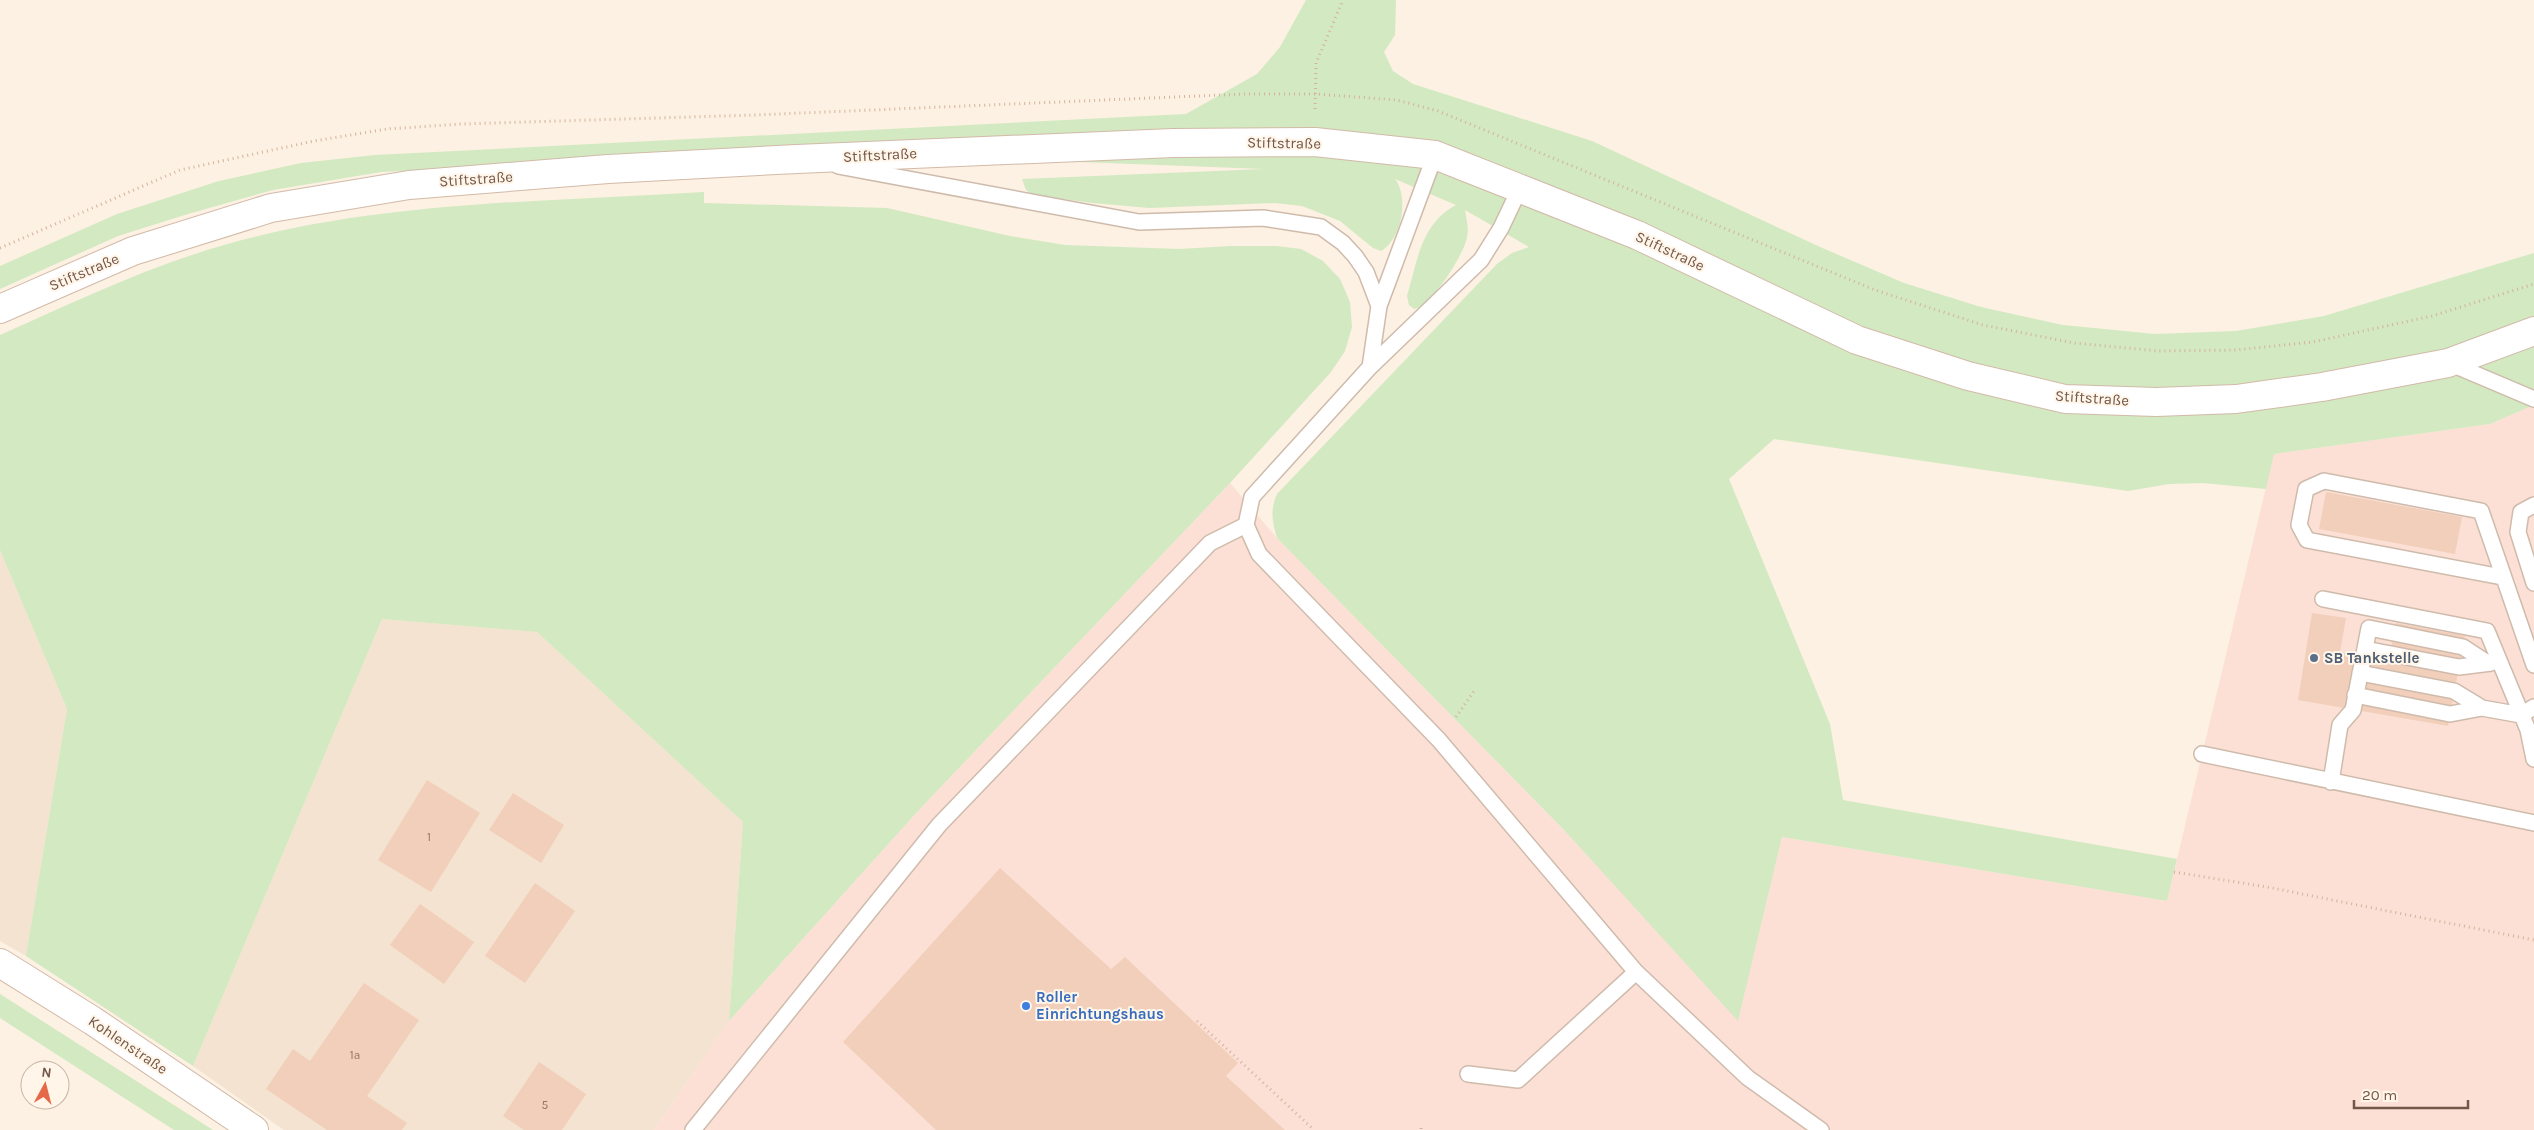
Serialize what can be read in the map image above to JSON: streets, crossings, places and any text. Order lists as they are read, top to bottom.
{
  "streets": {
    "main road": ["Stiftstraße", "Kohlenstraße"]
  },
  "places": ["SB Tankstelle", "Roller Einrichtungshaus"],
  "house_numbers": ["1", "1a", "5"],
  "scale_bar": "20 m",
  "north": "top"
}
